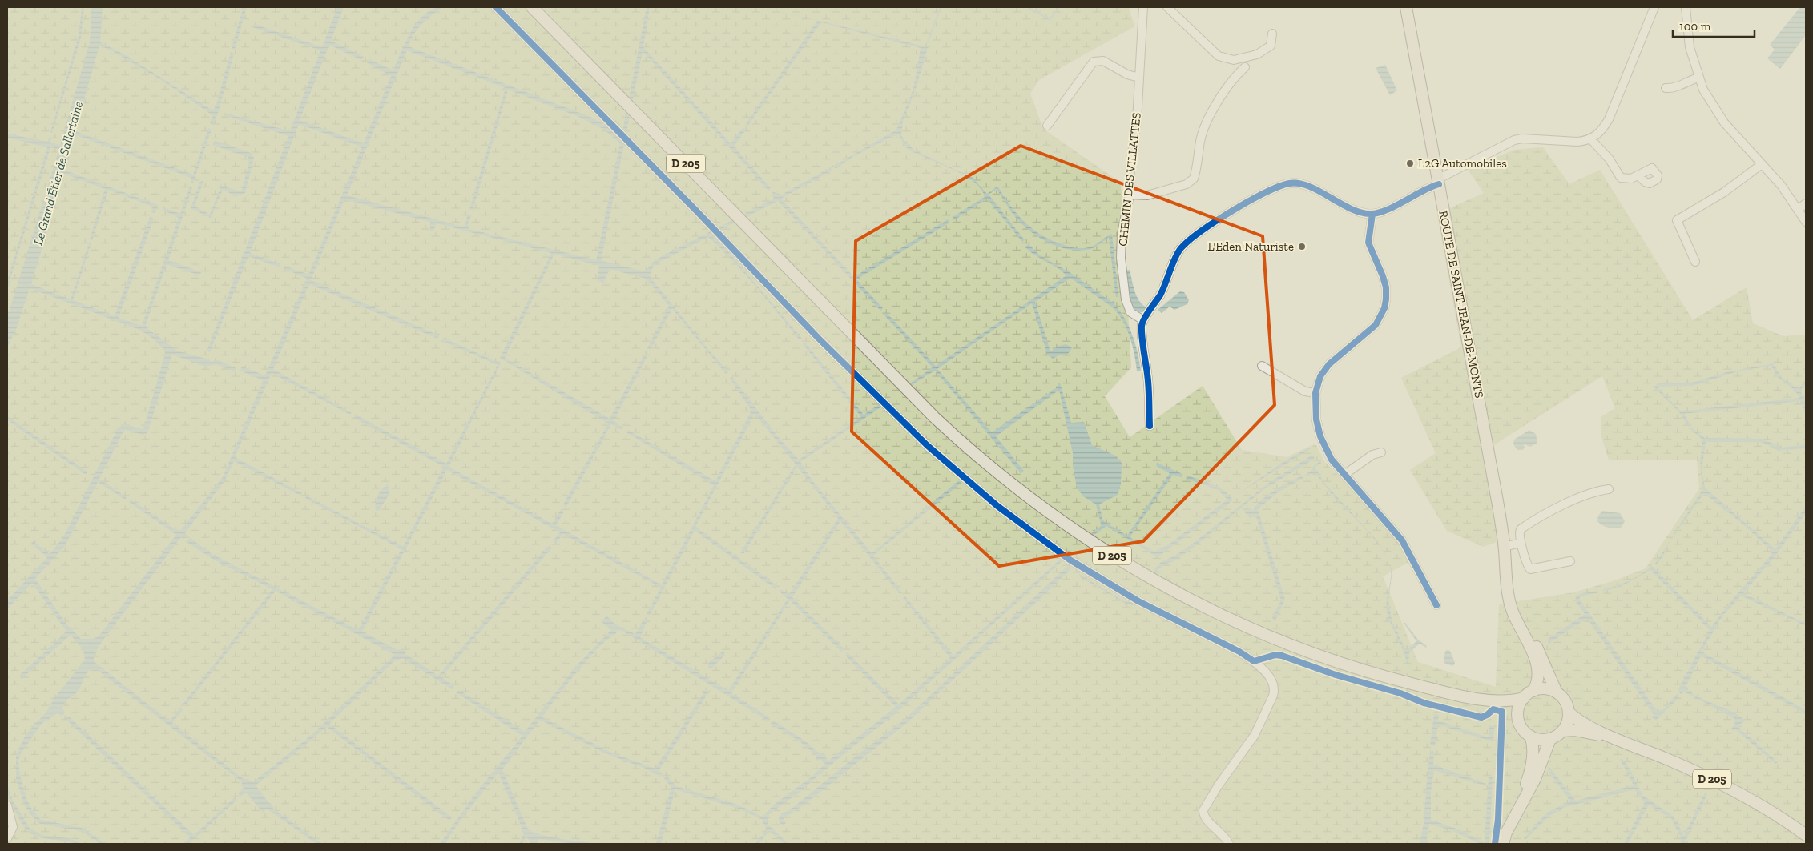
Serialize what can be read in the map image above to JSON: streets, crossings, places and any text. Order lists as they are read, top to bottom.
{
  "streets": {
    "main road": ["D 205", "ROUTE DE SAINT-JEAN-DE-MONTS"],
    "street": ["CHEMIN DES VILLATTES"]
  },
  "water": ["Le Grand Étier de Sallertaine"],
  "places": ["L2G Automobiles", "L'Eden Naturiste"],
  "scale_bar": "100 m"
}
